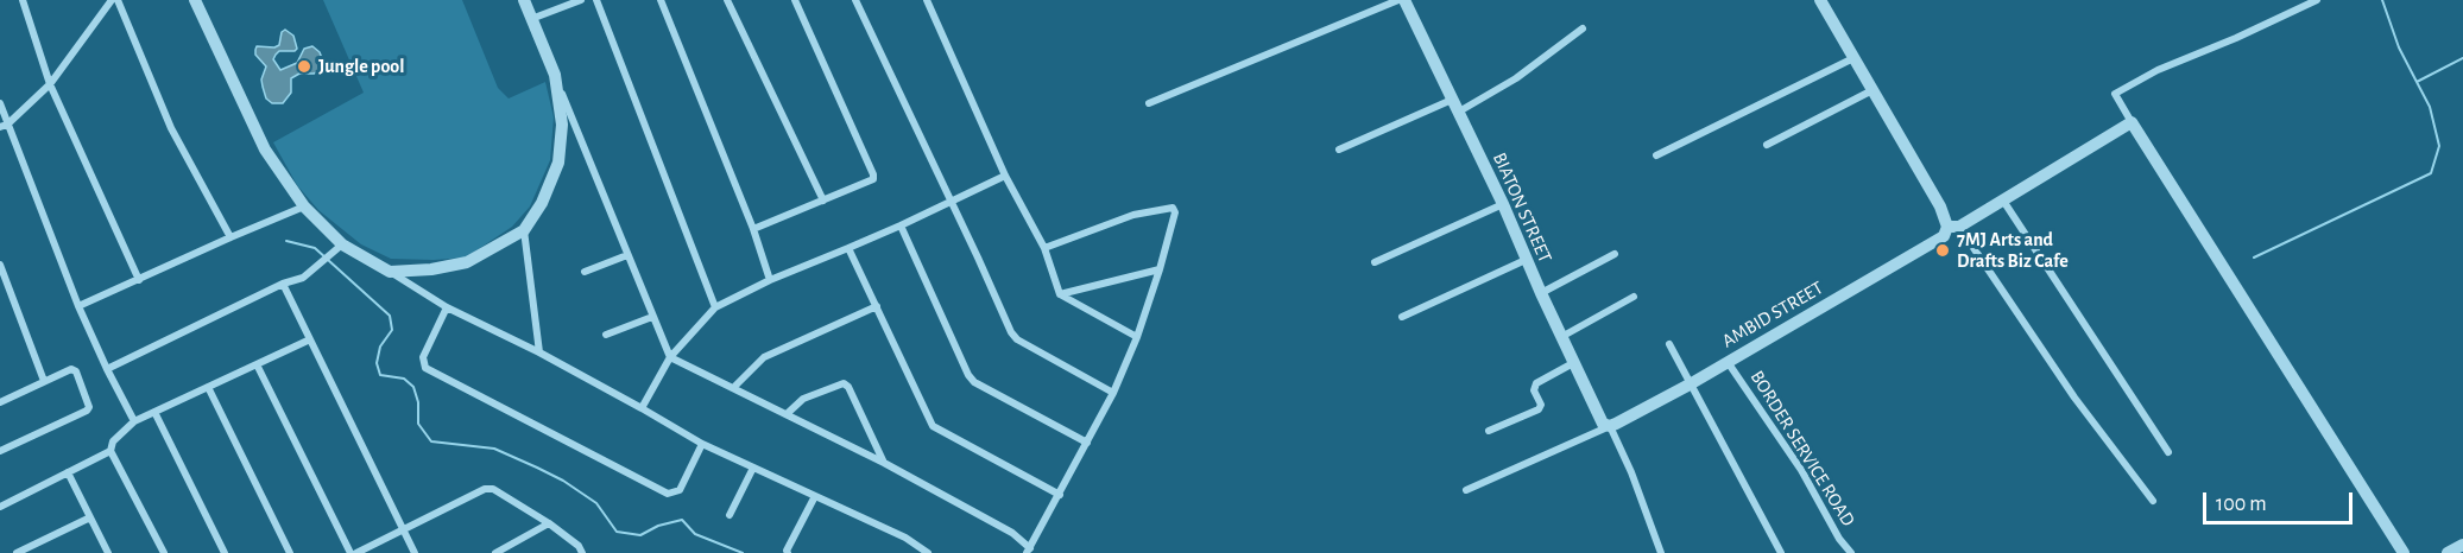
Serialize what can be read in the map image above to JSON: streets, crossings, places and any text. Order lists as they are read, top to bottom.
{
  "streets": {
    "street": ["BIATON STREET", "AMBID STREET", "BORDER SERVICE ROAD"]
  },
  "crossings": [
    ["BIATON STREET", "AMBID STREET"],
    ["AMBID STREET", "BORDER SERVICE ROAD"]
  ],
  "places": ["Jungle pool", "7MJ Arts and Drafts Biz Cafe"],
  "scale_bar": "100 m"
}
